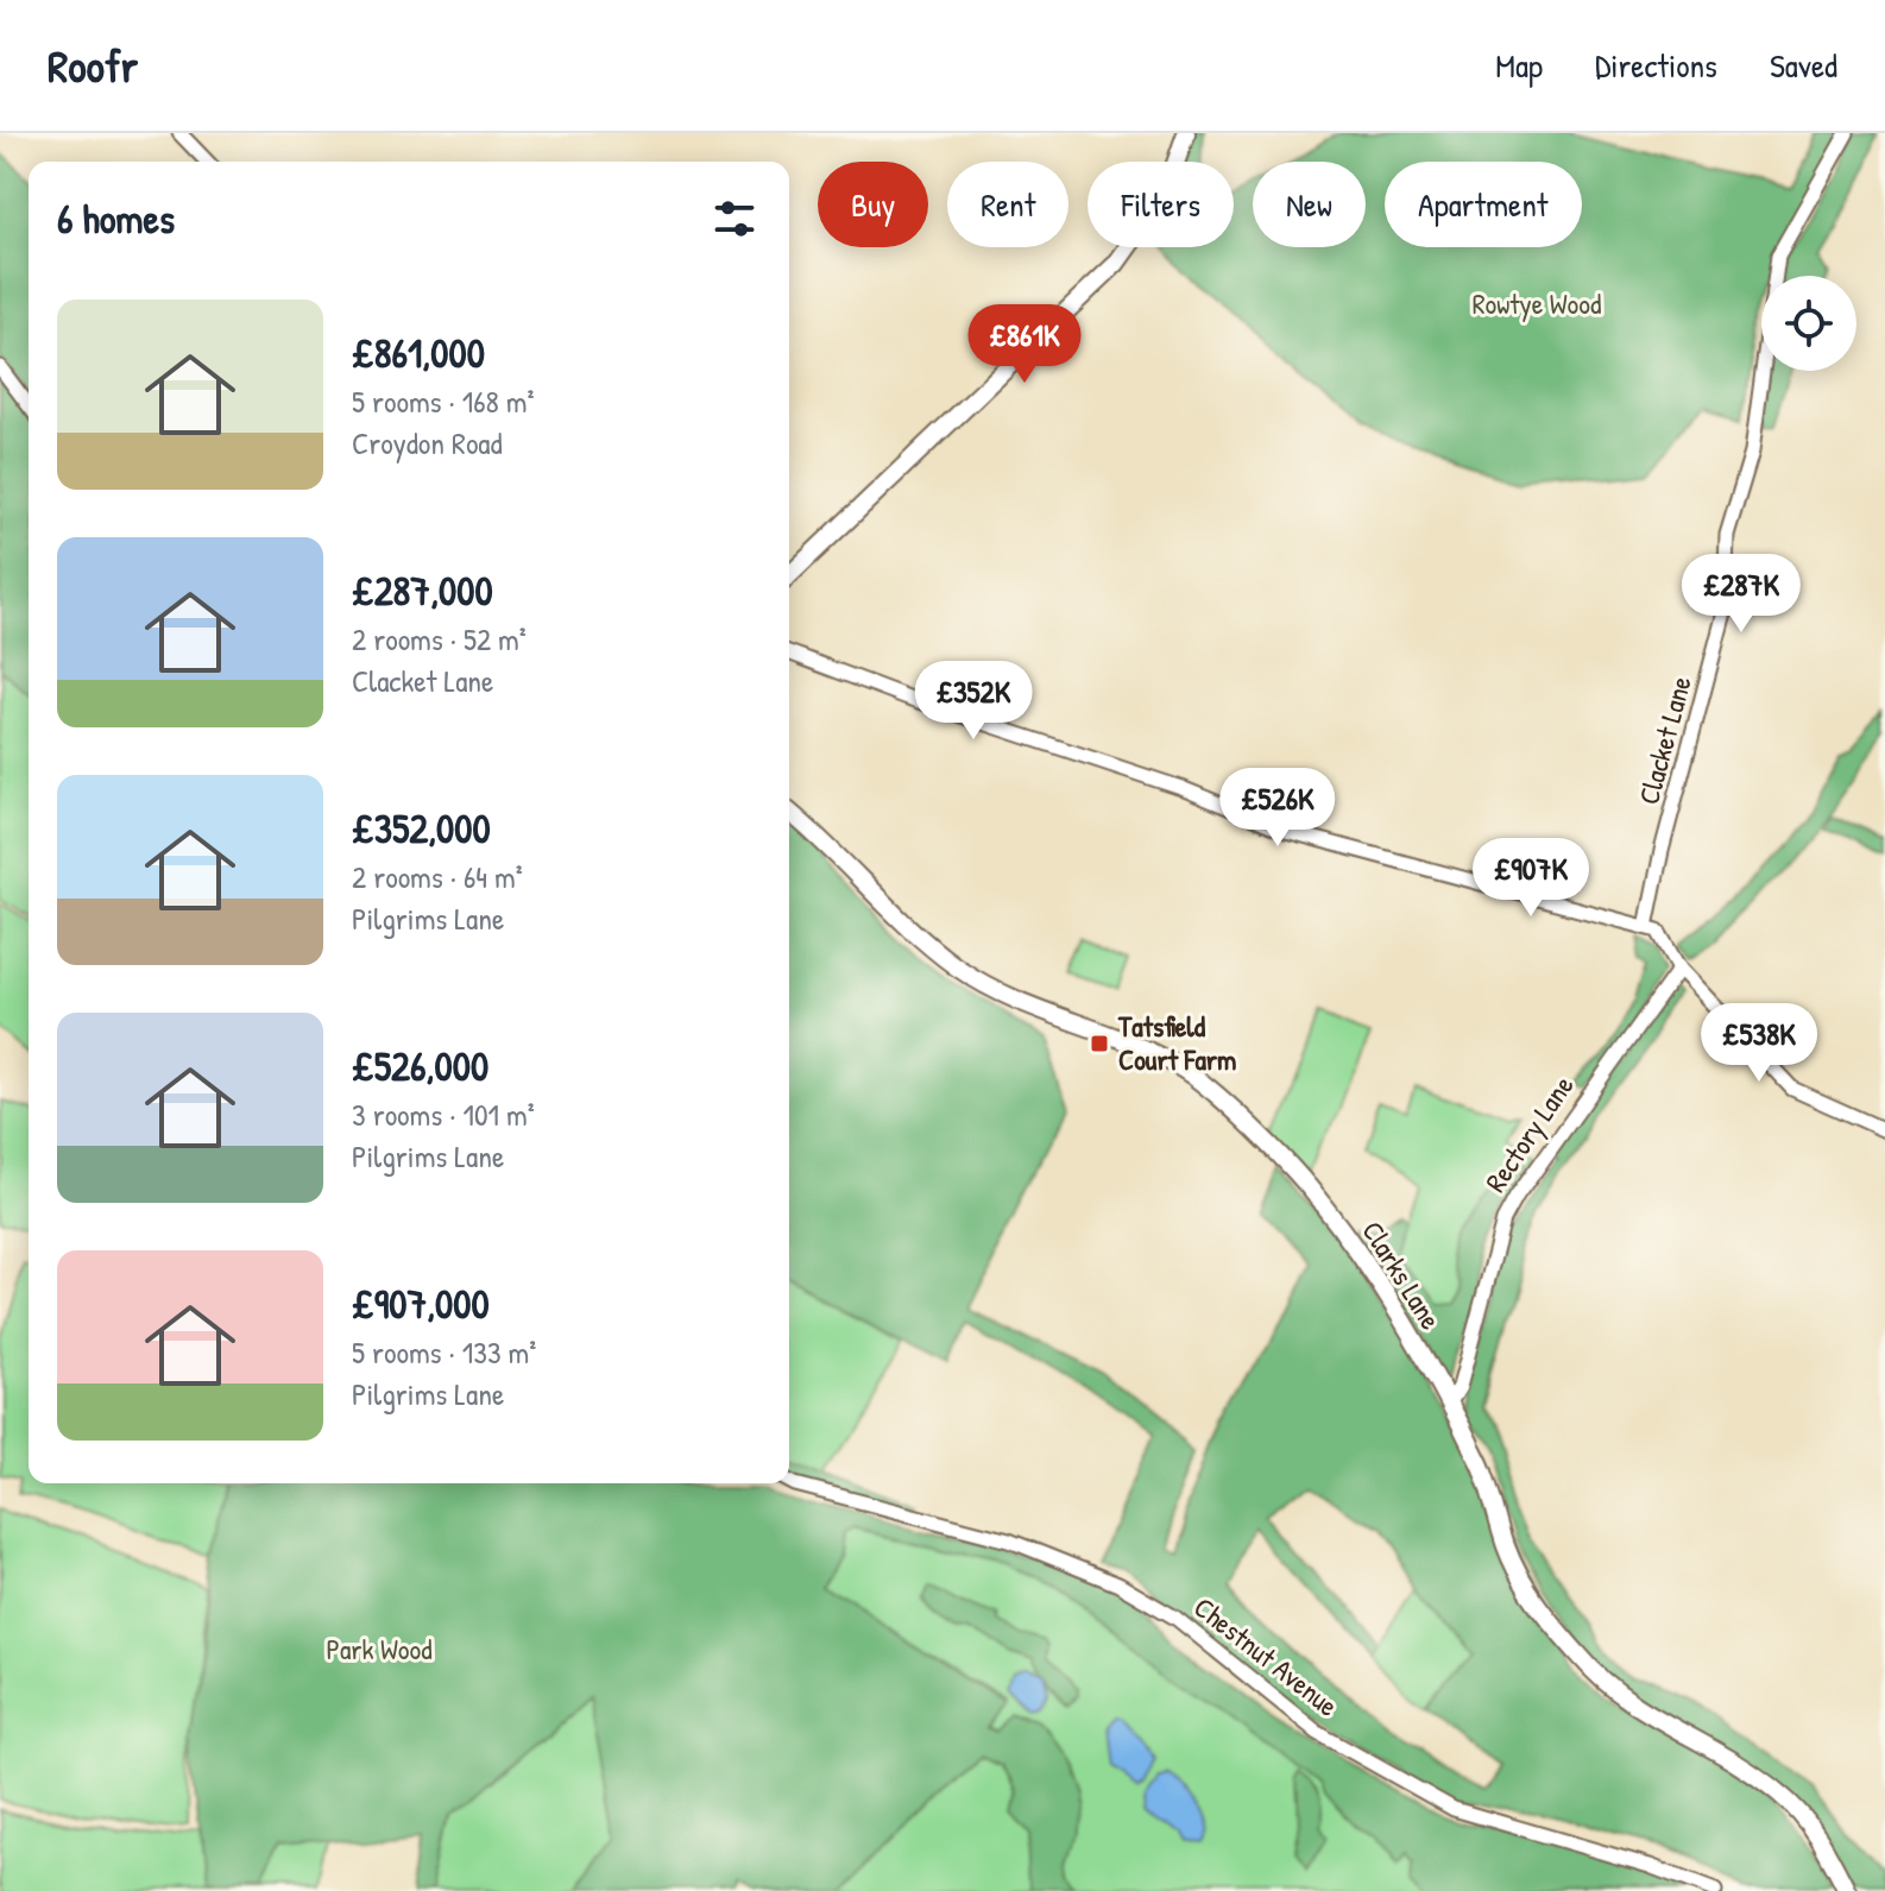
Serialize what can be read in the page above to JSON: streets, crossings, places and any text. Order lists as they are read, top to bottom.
{
  "streets": {
    "main road": ["Clarks Lane"],
    "street": ["Clacket Lane", "Rectory Lane", "Chestnut Avenue"]
  },
  "crossings": [
    ["Rectory Lane", "Clarks Lane"]
  ],
  "parks": ["Rowtye Wood", "Park Wood"],
  "places": {
    "transit": ["Tatsfield Court Farm"]
  },
  "page": {
    "header": "Roofr",
    "nav": ["Map", "Directions", "Saved"],
    "chip": [
      "Buy",
      "Rent",
      "Filters",
      "New",
      "Apartment"
    ],
    "heading": "6 homes",
    "list": [
      {
        "name": "£861,000",
        "note": "5 rooms · 168 m² · Croydon Road"
      },
      {
        "name": "£287,000",
        "note": "2 rooms · 52 m² · Clacket Lane"
      },
      {
        "name": "£352,000",
        "note": "2 rooms · 64 m² · Pilgrims Lane"
      },
      {
        "name": "£526,000",
        "note": "3 rooms · 101 m² · Pilgrims Lane"
      },
      {
        "name": "£907,000",
        "note": "5 rooms · 133 m² · Pilgrims Lane"
      }
    ],
    "price": [
      "£861K",
      "£287K",
      "£352K",
      "£526K",
      "£907K",
      "£538K"
    ]
  }
}
